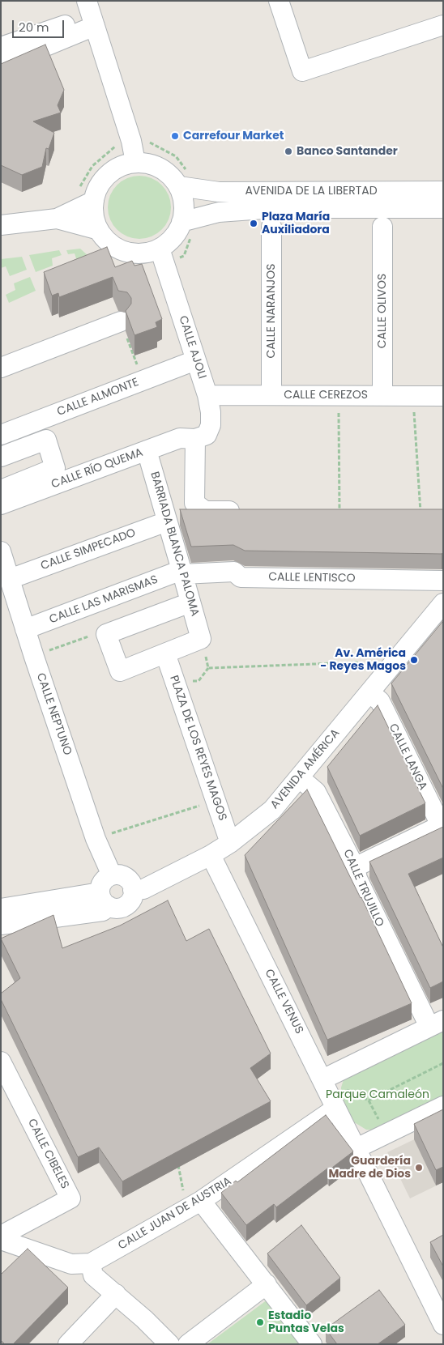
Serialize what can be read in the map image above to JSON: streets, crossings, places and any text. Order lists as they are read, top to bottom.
{
  "streets": {
    "street": [
      "AVENIDA DE LA LIBERTAD",
      "CALLE NARANJOS",
      "CALLE OLIVOS",
      "CALLE AJOLI",
      "CALLE CEREZOS",
      "CALLE ALMONTE",
      "CALLE RÍO QUEMA",
      "BARRIADA BLANCA PALOMA",
      "CALLE SIMPECADO",
      "CALLE LENTISCO",
      "CALLE LAS MARISMAS",
      "CALLE NEPTUNO",
      "PLAZA DE LOS REYES MAGOS",
      "CALLE LANGA",
      "AVENIDA AMÉRICA",
      "CALLE TRUJILLO",
      "CALLE VENUS",
      "CALLE CIBELES",
      "CALLE JUAN DE AUSTRIA"
    ]
  },
  "crossings": [
    ["AVENIDA DE LA LIBERTAD", "CALLE AJOLI"],
    ["CALLE NARANJOS", "CALLE CEREZOS"],
    ["CALLE OLIVOS", "CALLE CEREZOS"],
    ["CALLE AJOLI", "CALLE CEREZOS"],
    ["CALLE AJOLI", "CALLE ALMONTE"],
    ["CALLE AJOLI", "CALLE RÍO QUEMA"],
    ["CALLE RÍO QUEMA", "BARRIADA BLANCA PALOMA"],
    ["BARRIADA BLANCA PALOMA", "CALLE SIMPECADO"],
    ["BARRIADA BLANCA PALOMA", "CALLE LENTISCO"],
    ["BARRIADA BLANCA PALOMA", "CALLE LAS MARISMAS"],
    ["CALLE SIMPECADO", "CALLE NEPTUNO"],
    ["CALLE LENTISCO", "CALLE LAS MARISMAS"],
    ["CALLE LAS MARISMAS", "CALLE NEPTUNO"],
    ["CALLE NEPTUNO", "AVENIDA AMÉRICA"],
    ["PLAZA DE LOS REYES MAGOS", "AVENIDA AMÉRICA"],
    ["CALLE LANGA", "AVENIDA AMÉRICA"],
    ["AVENIDA AMÉRICA", "CALLE TRUJILLO"],
    ["AVENIDA AMÉRICA", "CALLE VENUS"],
    ["CALLE VENUS", "CALLE JUAN DE AUSTRIA"]
  ],
  "parks": ["Parque Camaleón"],
  "places": [
    "Carrefour Market",
    "Banco Santander",
    "Plaza María Auxiliadora",
    "Av. América - Reyes Magos",
    "Guardería Madre de Dios",
    "Estadio Puntas Velas"
  ],
  "scale_bar": "20 m"
}
